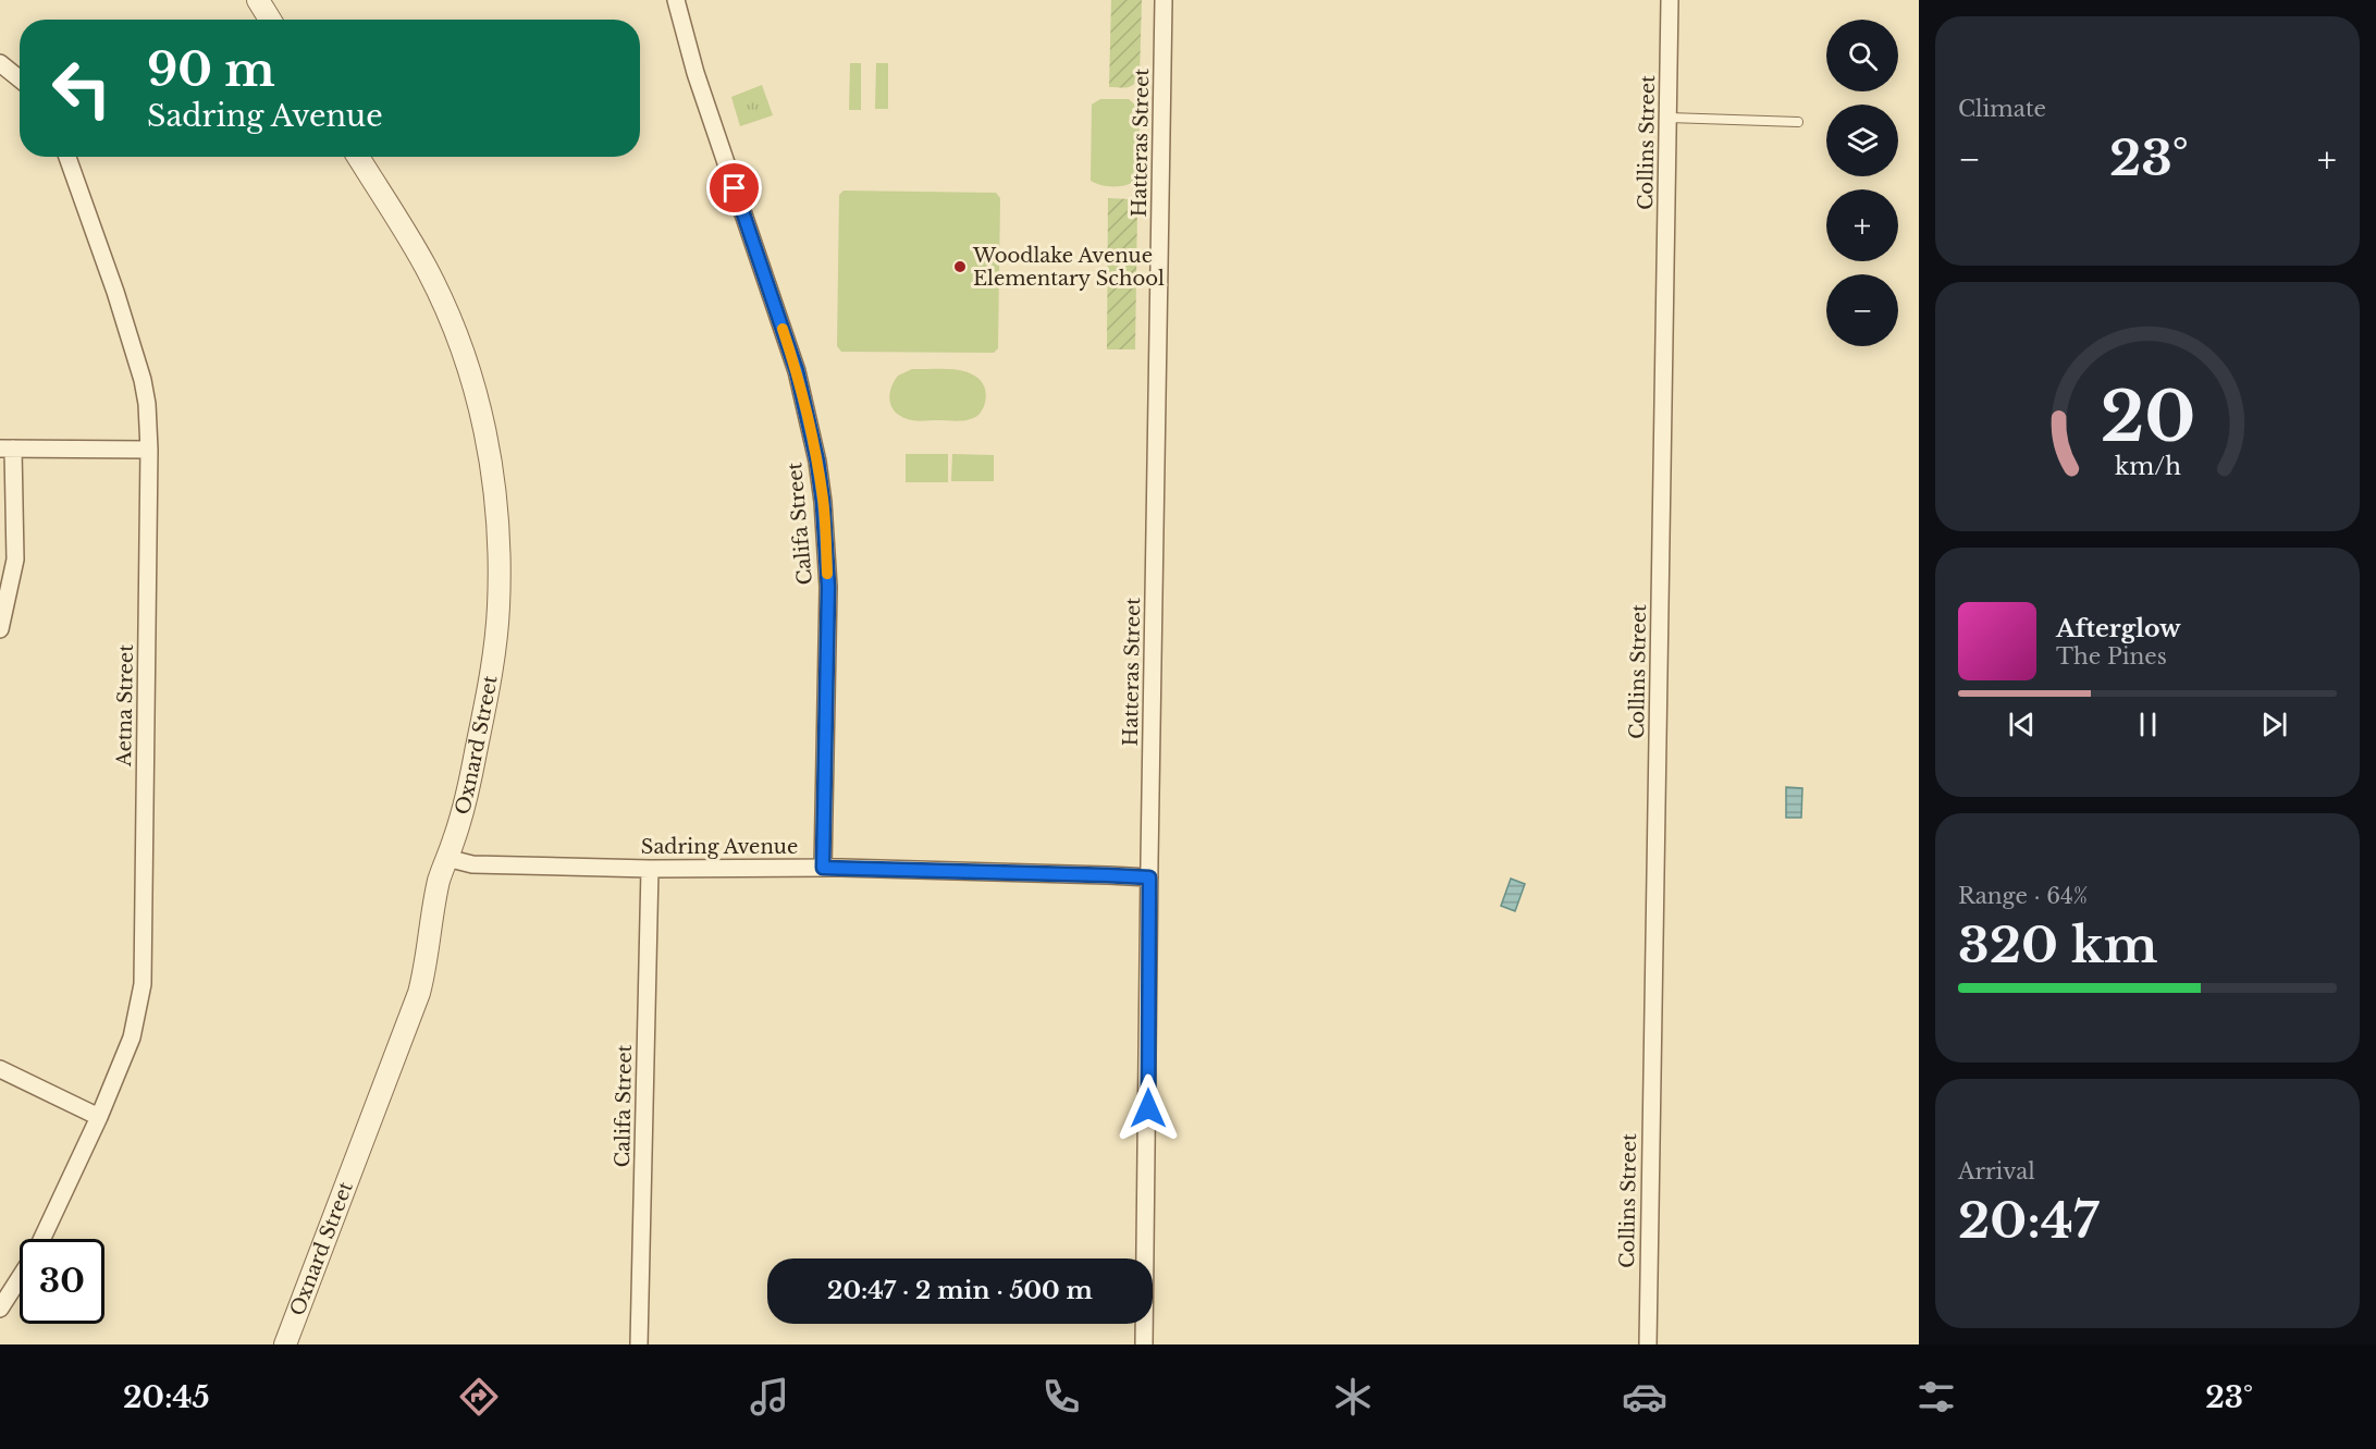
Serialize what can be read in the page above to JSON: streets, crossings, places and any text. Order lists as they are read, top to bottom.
{
  "streets": {
    "street": [
      "Hatteras Street",
      "Collins Street",
      "Califa Street",
      "Aetna Street",
      "Oxnard Street",
      "Sadring Avenue"
    ]
  },
  "crossings": [
    ["Hatteras Street", "Sadring Avenue"],
    ["Califa Street", "Sadring Avenue"],
    ["Oxnard Street", "Sadring Avenue"]
  ],
  "places": ["Woodlake Avenue Elementary School"],
  "page": {
    "tile": [
      "Climate",
      ["Range · 64%", "320 km"],
      ["Arrival", "20:47"]
    ],
    "map_buttons": ["+", "−"],
    "turn": ["90 m", "Sadring Avenue"],
    "heat": ["−", "23°", "+"],
    "song": ["Afterglow", "The Pines"],
    "limit": "30",
    "trip": "20:47 · 2 min · 500 m",
    "tabs": ["20:45", "23°"],
    "gauge": ["20", "km/h"]
  }
}
